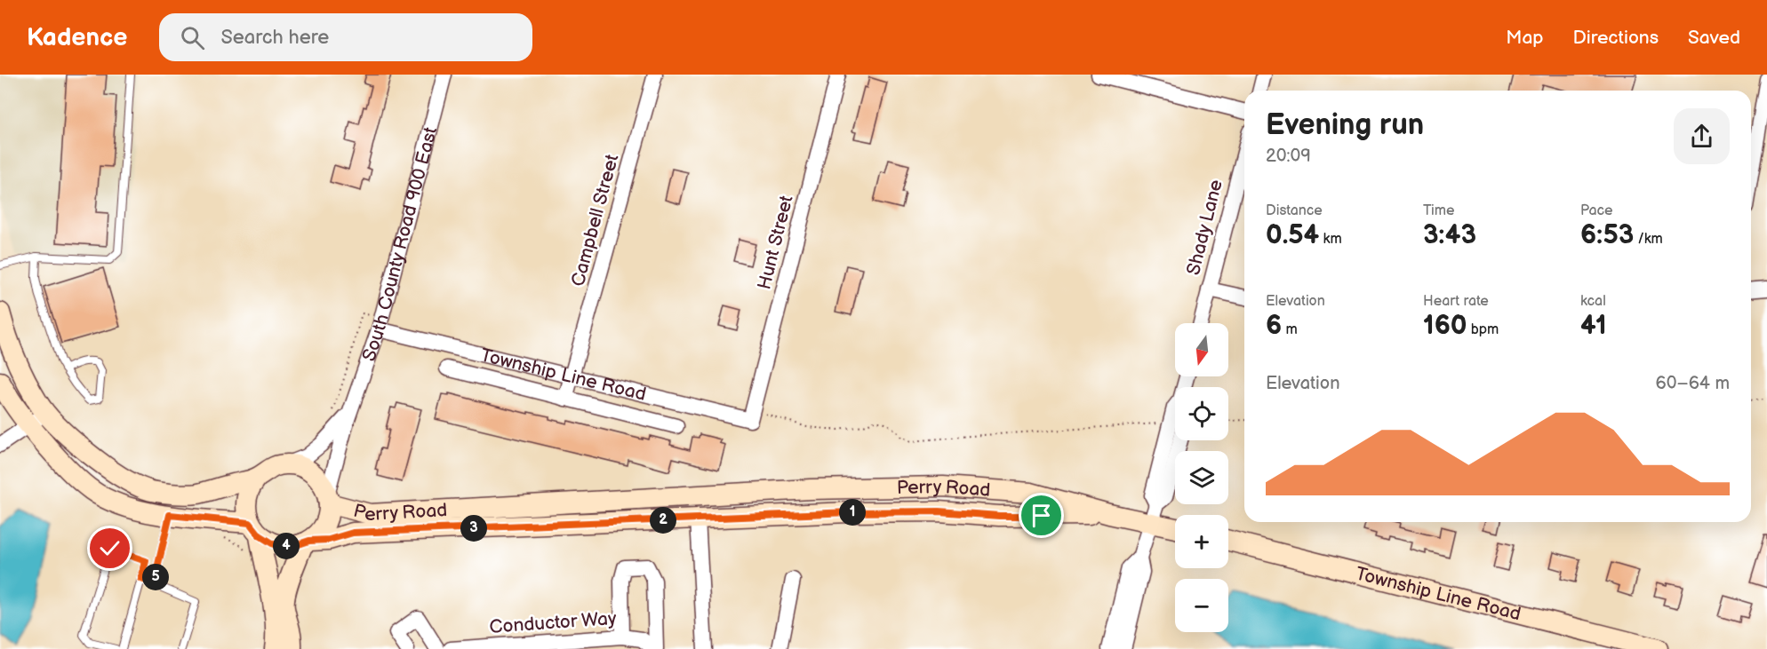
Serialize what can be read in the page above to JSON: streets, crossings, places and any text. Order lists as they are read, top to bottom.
{
  "streets": {
    "street": [
      "Campbell Street",
      "Shady Lane",
      "Hunt Street",
      "South County Road 900 East",
      "Township Line Road",
      "Perry Road",
      "Conductor Way"
    ]
  },
  "crossings": [
    ["Campbell Street", "Township Line Road"],
    ["Hunt Street", "Township Line Road"],
    ["South County Road 900 East", "Township Line Road"],
    ["South County Road 900 East", "Perry Road"]
  ],
  "north": "bottom",
  "page": {
    "header": "Kadence",
    "search": "Search here",
    "nav": ["Map", "Directions", "Saved"],
    "heading": ["Evening run", "20:09"],
    "stats": [
      ["Distance", "0.54 km"],
      ["Time", "3:43"],
      ["Pace", "6:53 /km"],
      ["Elevation", "6 m"],
      ["Heart rate", "160 bpm"],
      ["kcal", "41"]
    ],
    "map_buttons": ["+", "−"],
    "chart": ["Elevation", "60–64 m"],
    "pins": [
      "1",
      "2",
      "3",
      "4",
      "5"
    ]
  }
}
